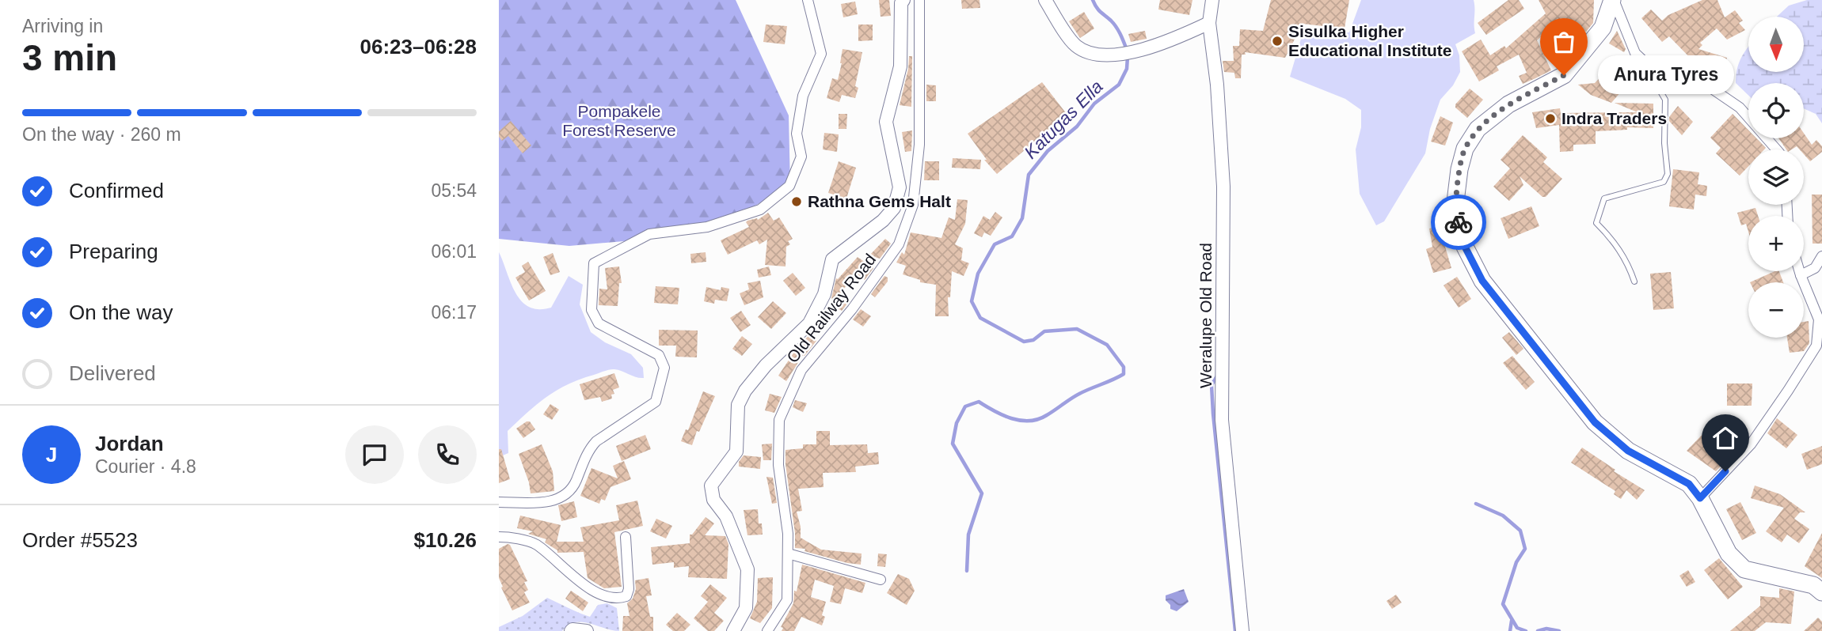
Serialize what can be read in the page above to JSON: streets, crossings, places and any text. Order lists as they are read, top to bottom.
{
  "streets": {
    "street": ["Old Railway Road", "Weralupe Old Road"]
  },
  "water": ["Katugas Ella"],
  "parks": ["Pompakele Forest Reserve"],
  "places": [
    "Sisulka Higher Educational Institute",
    "Anura Tyres",
    "Indra Traders",
    "Rathna Gems Halt"
  ],
  "north": "bottom",
  "page": {
    "heading": ["3 min", "Arriving in", "06:23–06:28"],
    "panel": [
      "Jordan",
      "Courier · 4.8",
      "Order #5523",
      "$10.26"
    ],
    "map_buttons": ["+", "−"],
    "bubble": "Anura Tyres",
    "bar": "On the way · 260 m",
    "list": [
      ["Confirmed", "05:54"],
      ["Preparing", "06:01"],
      ["On the way", "06:17"],
      "Delivered"
    ],
    "round": "J"
  }
}
